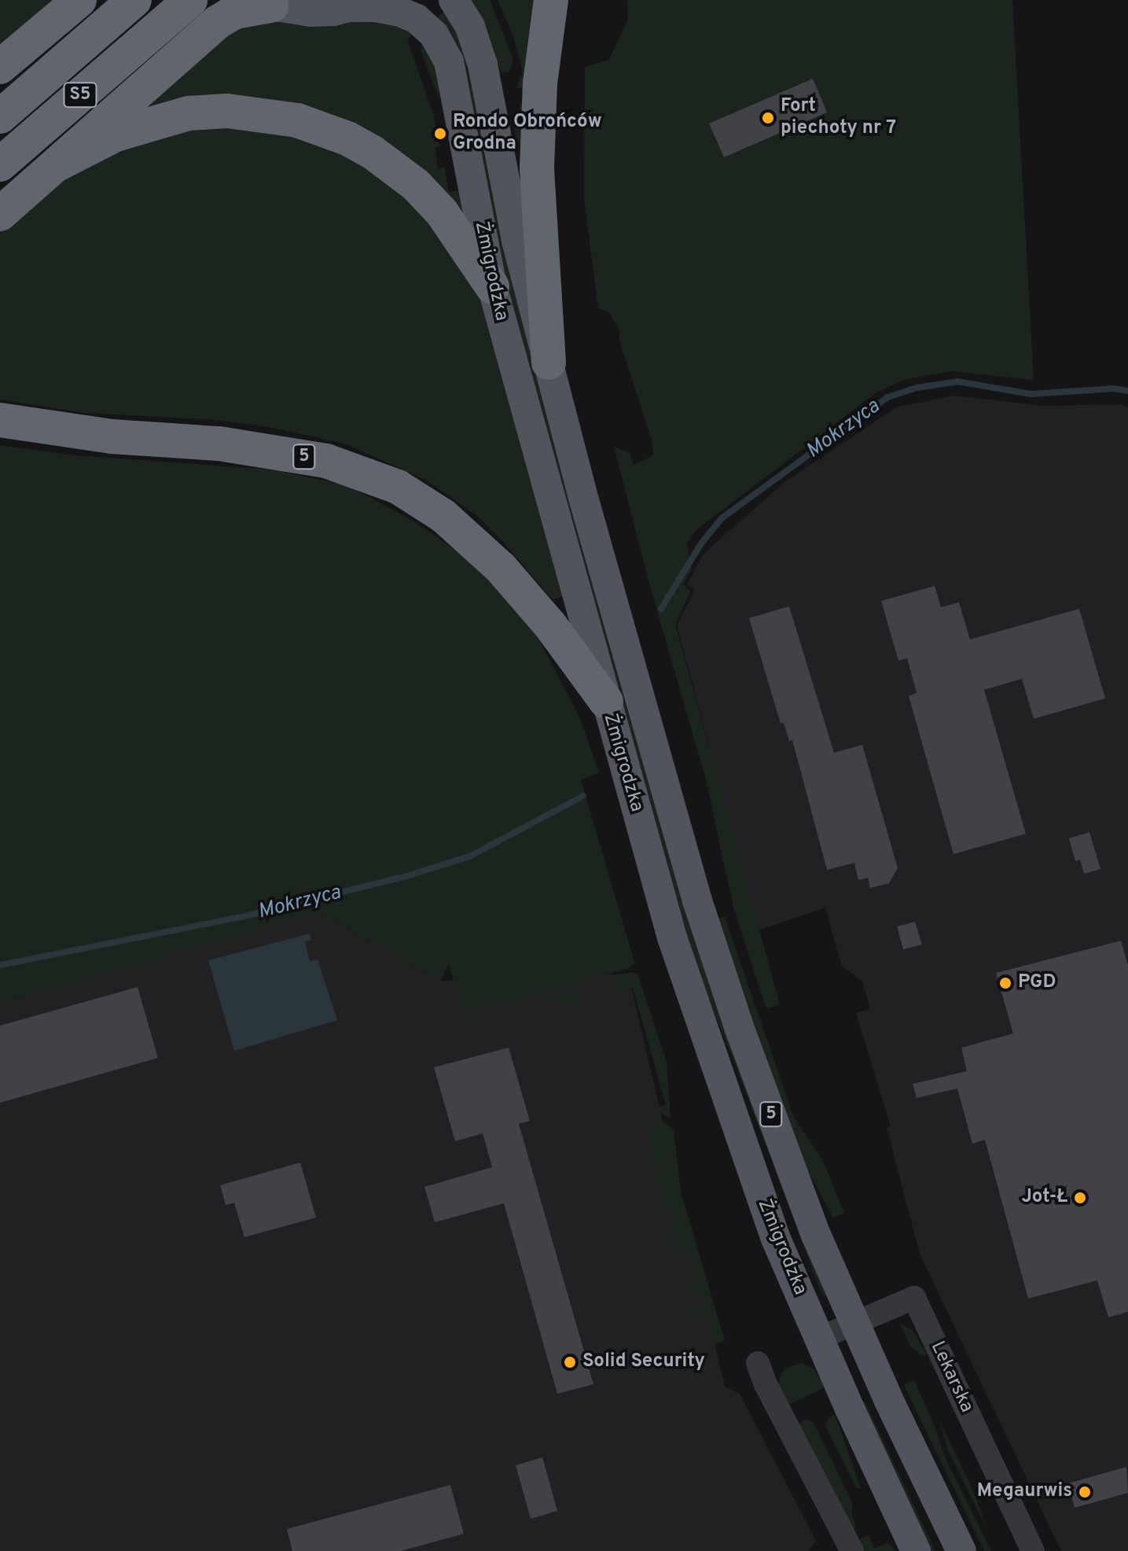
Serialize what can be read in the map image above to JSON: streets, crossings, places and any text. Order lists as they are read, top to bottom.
{
  "streets": {
    "highway": ["S5", "5"],
    "main road": ["Żmigrodzka"],
    "street": ["Lekarska"]
  },
  "crossings": [
    ["Żmigrodzka", "5"],
    ["Żmigrodzka", "Lekarska"]
  ],
  "water": ["Mokrzyca"],
  "places": [
    "Fort piechoty nr 7",
    "Rondo Obrońców Grodna",
    "PGD",
    "Jot-Ł",
    "Solid Security",
    "Megaurwis"
  ]
}
